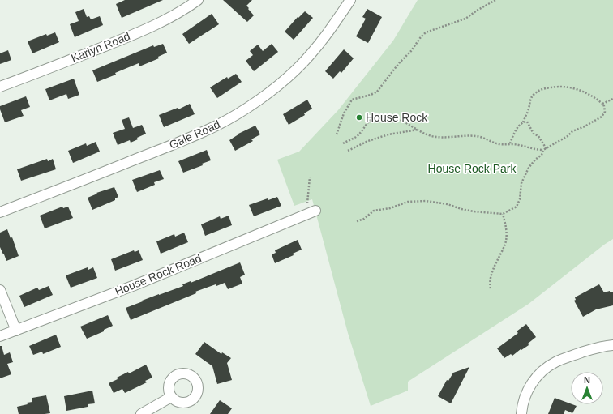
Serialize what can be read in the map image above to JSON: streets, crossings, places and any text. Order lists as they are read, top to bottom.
{
  "streets": {
    "street": ["Karlyn Road", "Gale Road", "House Rock Road"]
  },
  "parks": ["House Rock Park"],
  "places": ["House Rock"],
  "north": "top"
}
